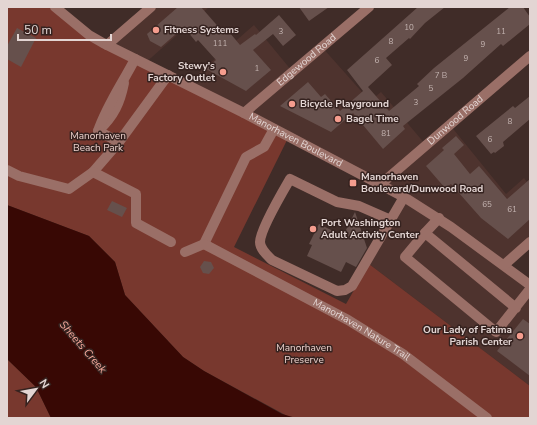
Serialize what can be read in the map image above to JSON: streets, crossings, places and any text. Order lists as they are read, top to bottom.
{
  "streets": {
    "street": [
      "Edgewood Road",
      "Dunwood Road",
      "Manorhaven Boulevard",
      "Manorhaven Nature Trail"
    ]
  },
  "crossings": [
    ["Edgewood Road", "Manorhaven Boulevard"],
    ["Dunwood Road", "Manorhaven Boulevard"]
  ],
  "water": ["Sheets Creek"],
  "parks": ["Manorhaven Beach Park", "Manorhaven Preserve"],
  "places": {
    "other": [
      "Fitness Systems",
      "Stewy's Factory Outlet",
      "Bicycle Playground",
      "Bagel Time",
      "Port Washington Adult Activity Center",
      "Our Lady of Fatima Parish Center"
    ],
    "transit": ["Manorhaven Boulevard/Dunwood Road"]
  },
  "house_numbers": [
    "10",
    "3",
    "11",
    "8",
    "111",
    "9",
    "9",
    "6",
    "1",
    "7 B",
    "5",
    "3",
    "8",
    "81",
    "6",
    "65",
    "61"
  ],
  "scale_bar": "50 m",
  "north": "top right"
}
